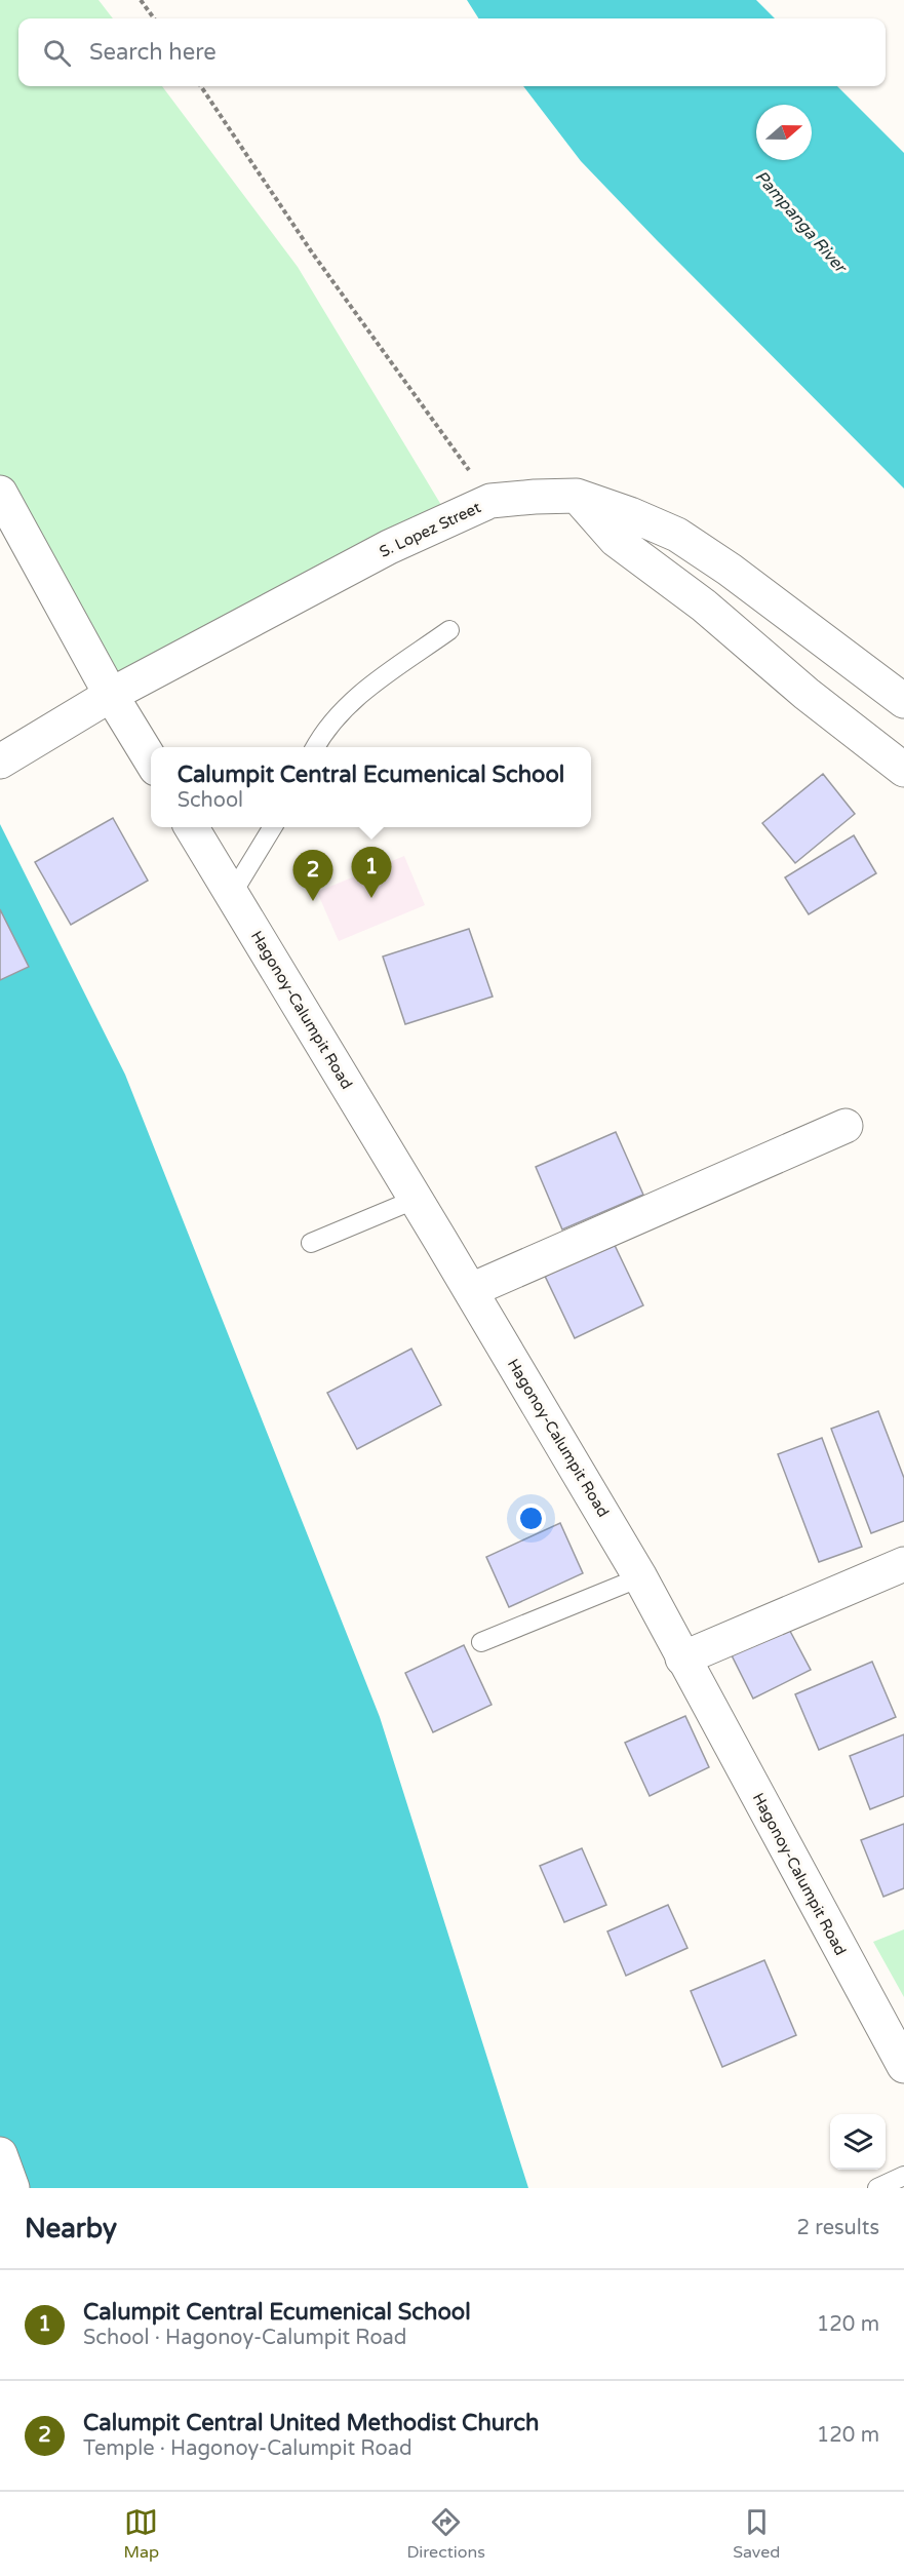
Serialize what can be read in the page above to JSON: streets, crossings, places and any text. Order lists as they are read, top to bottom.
{
  "streets": {
    "street": ["S. Lopez Street", "Hagonoy-Calumpit Road"]
  },
  "water": ["Pampanga River"],
  "north": "right",
  "page": {
    "search": "Search here",
    "popup": ["Calumpit Central Ecumenical School", "School"],
    "pins": ["1", "2"],
    "heading": ["Nearby", "2 results"],
    "list": [
      {
        "mark": "1",
        "name": "Calumpit Central Ecumenical School",
        "note": "School · Hagonoy-Calumpit Road",
        "value": "120 m"
      },
      {
        "mark": "2",
        "name": "Calumpit Central United Methodist Church",
        "note": "Temple · Hagonoy-Calumpit Road",
        "value": "120 m"
      }
    ],
    "nav": ["Map", "Directions", "Saved"]
  }
}
